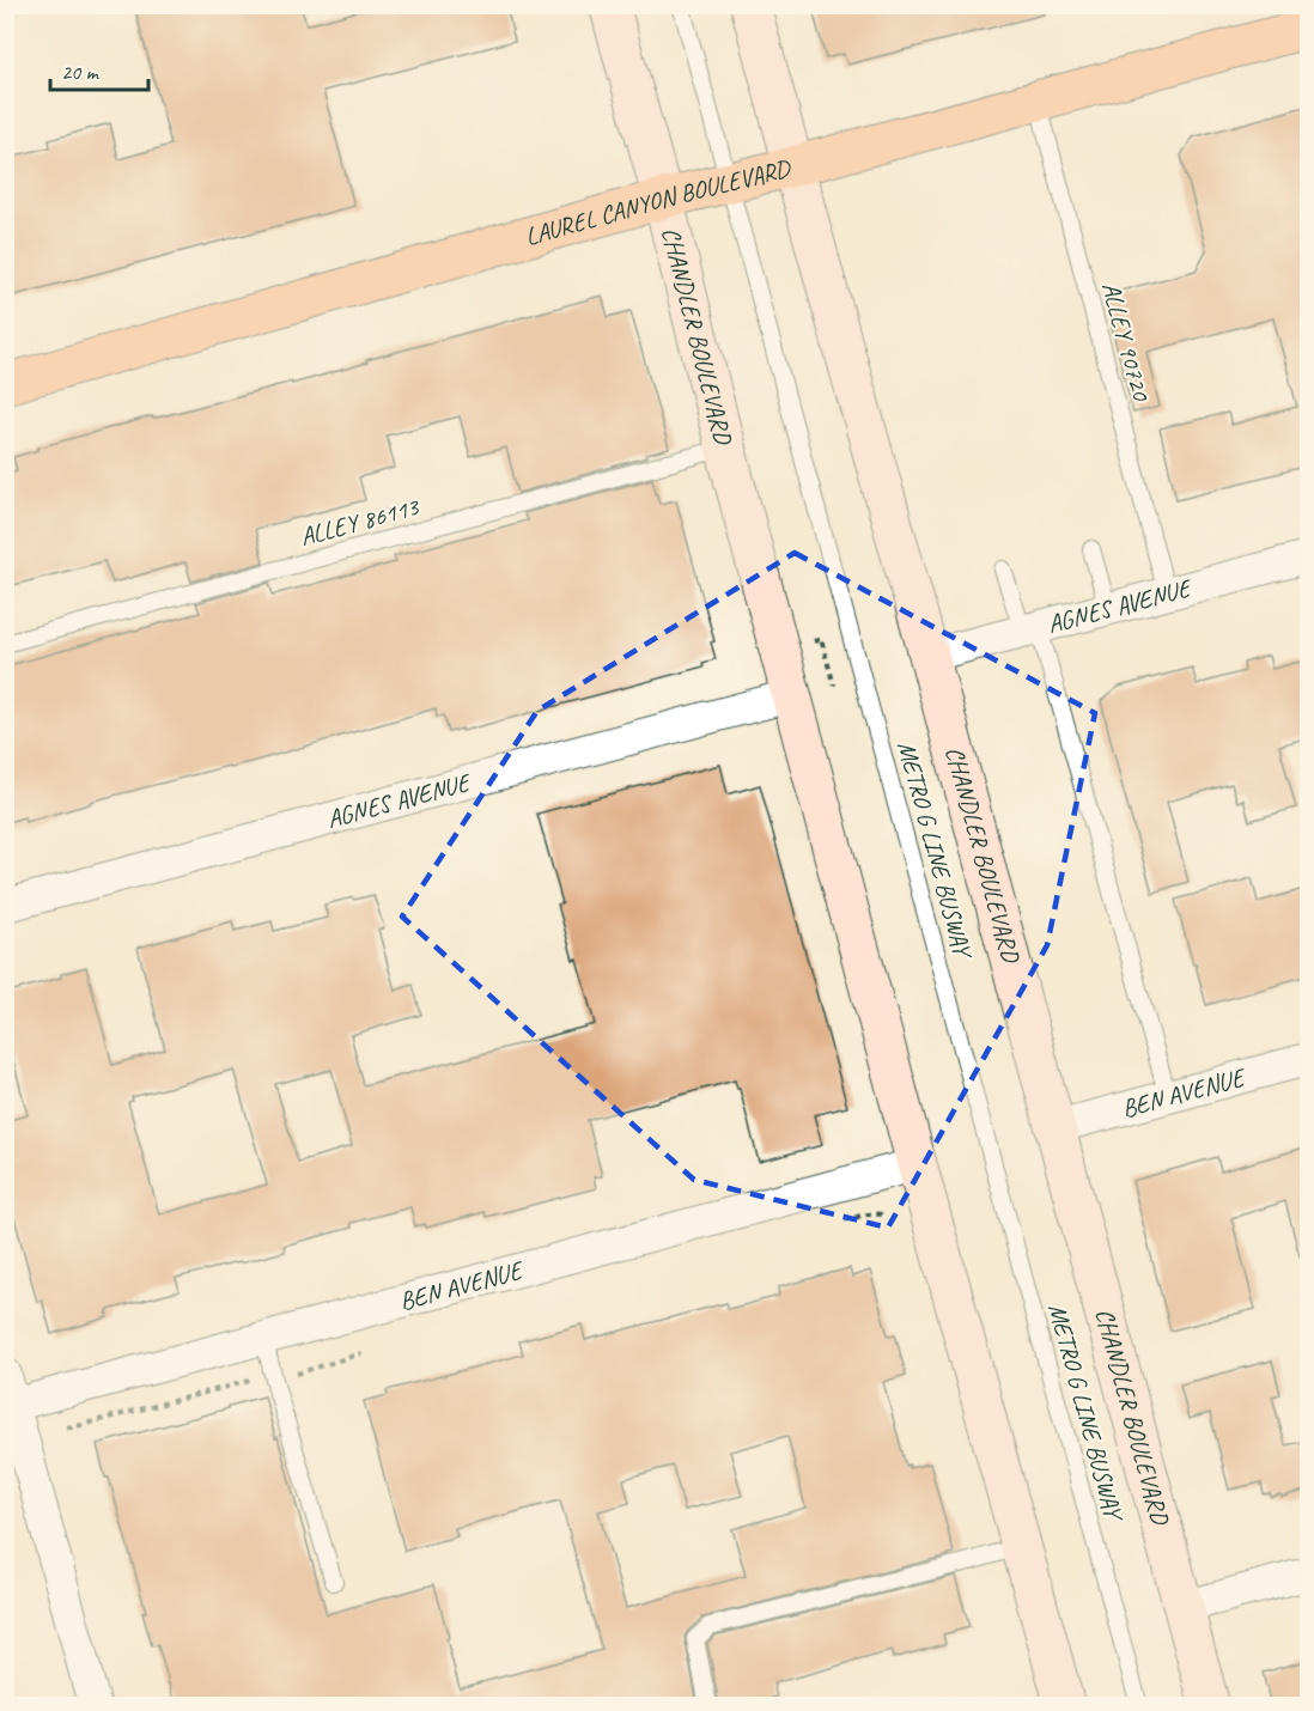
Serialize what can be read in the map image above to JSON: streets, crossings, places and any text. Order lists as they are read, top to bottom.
{
  "streets": {
    "main road": ["LAUREL CANYON BOULEVARD"],
    "street": ["CHANDLER BOULEVARD", "AGNES AVENUE", "BEN AVENUE"],
    "lane": ["ALLEY 90720", "ALLEY 86113", "METRO G LINE BUSWAY"]
  },
  "crossings": [
    ["LAUREL CANYON BOULEVARD", "CHANDLER BOULEVARD"],
    ["LAUREL CANYON BOULEVARD", "ALLEY 90720"],
    ["LAUREL CANYON BOULEVARD", "METRO G LINE BUSWAY"],
    ["CHANDLER BOULEVARD", "ALLEY 86113"],
    ["CHANDLER BOULEVARD", "AGNES AVENUE"],
    ["CHANDLER BOULEVARD", "BEN AVENUE"],
    ["ALLEY 90720", "AGNES AVENUE"]
  ],
  "scale_bar": "20 m"
}
